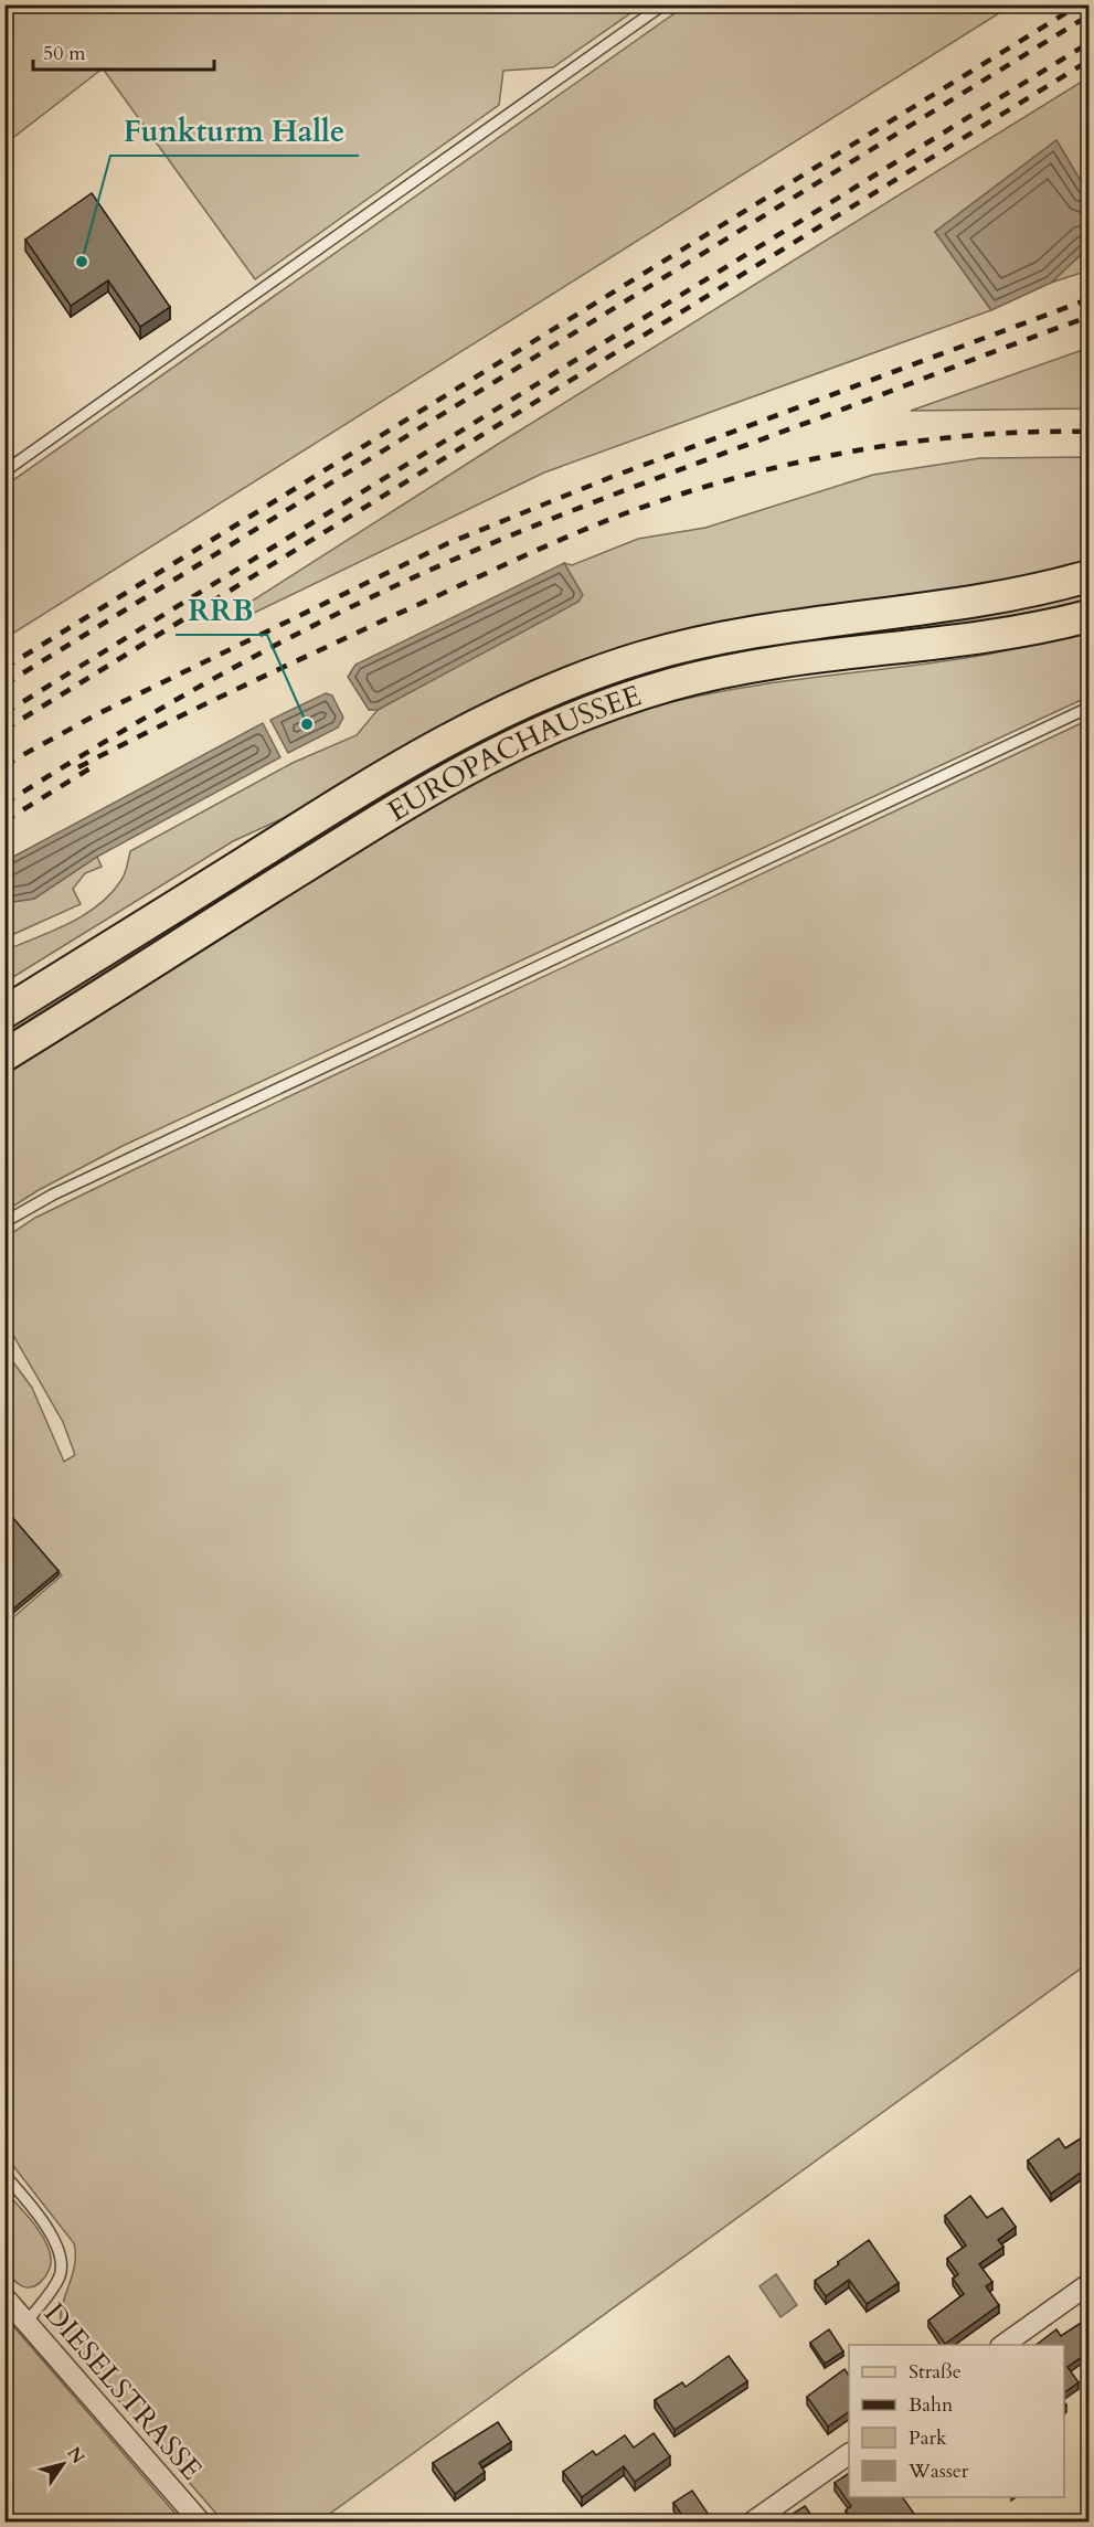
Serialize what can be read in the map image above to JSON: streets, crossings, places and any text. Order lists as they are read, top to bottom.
{
  "streets": {
    "main road": ["EUROPACHAUSSEE"],
    "street": ["DIESELSTRASSE"]
  },
  "places": ["Funkturm Halle", "RRB"],
  "legend": [
    "Straße",
    "Bahn",
    "Park",
    "Wasser"
  ],
  "scale_bar": "50 m",
  "north": "top right"
}
